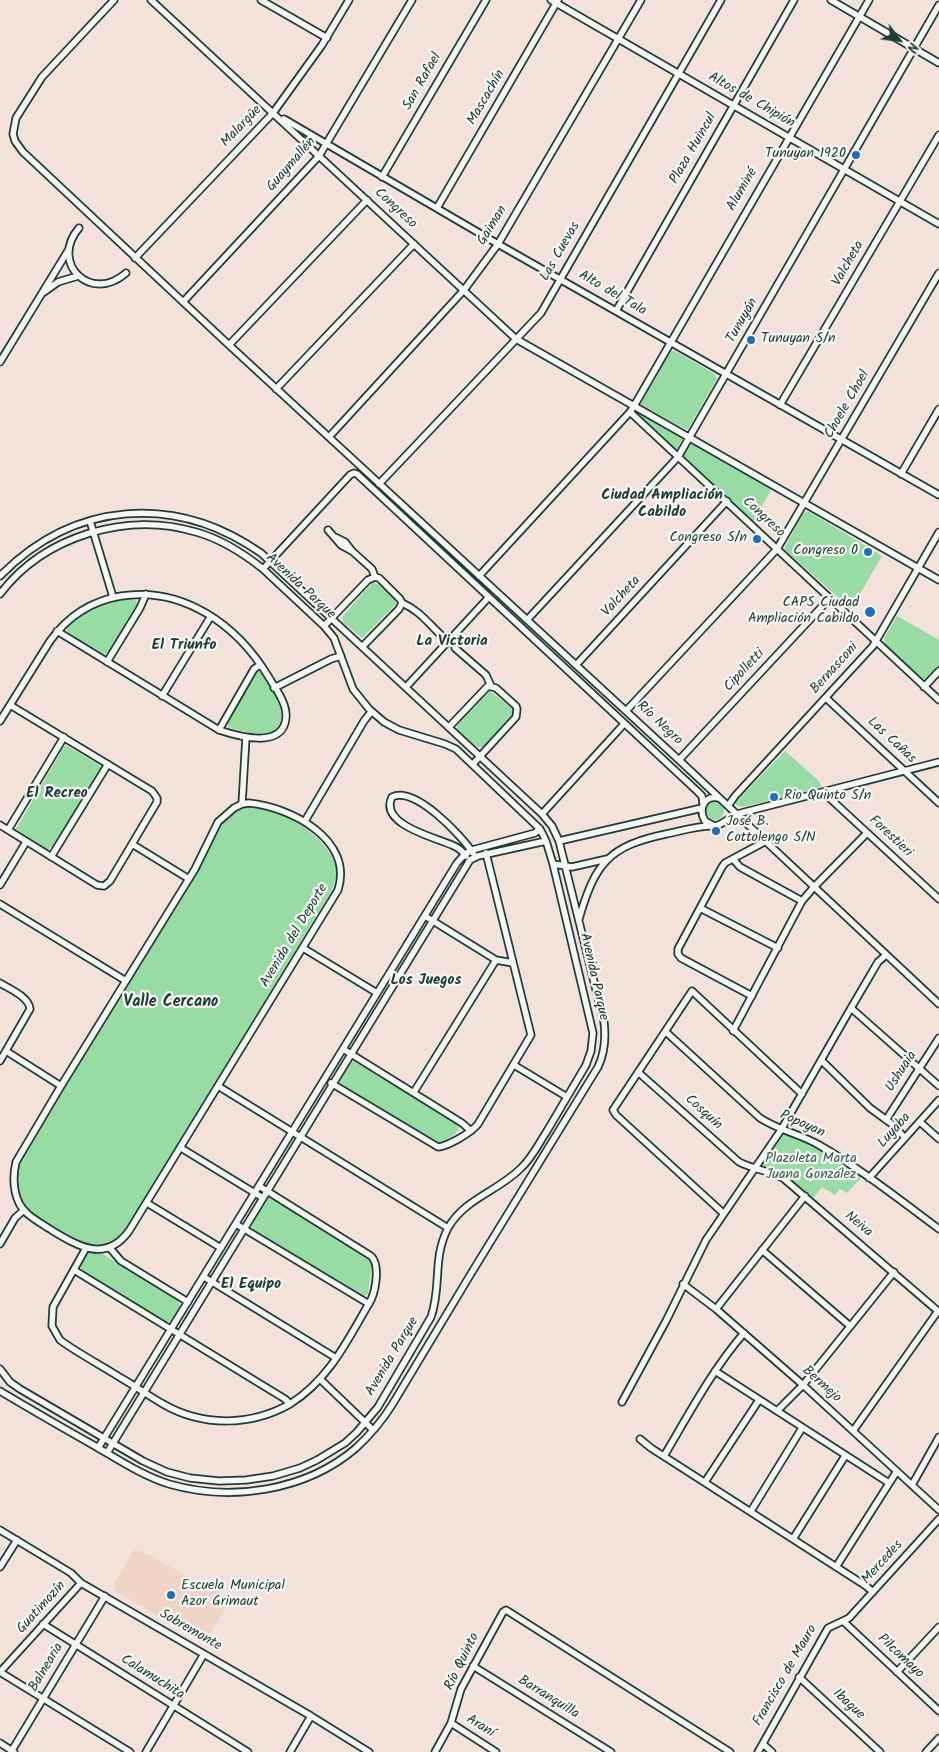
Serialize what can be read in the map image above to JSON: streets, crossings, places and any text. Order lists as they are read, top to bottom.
{
  "streets": {
    "street": [
      "San Rafael",
      "Mascachín",
      "Altos de Chipión",
      "Malargüe",
      "Plaza Huincul",
      "Guaymallén",
      "Aluminé",
      "Congreso",
      "Gaiman",
      "Las Cuevas",
      "Valcheta",
      "Alto del Tala",
      "Tunuyán",
      "Choele Choel",
      "Avenida Parque",
      "Bernasconi",
      "Cipolletti",
      "Río Negro",
      "Las Cañas",
      "Forestieri",
      "Avenida del Deporte",
      "Ushuaia",
      "Cosquín",
      "Popoyan",
      "Luyaba",
      "Neiva",
      "Bermejo",
      "Mercedes",
      "Guatimozín",
      "Sobremonte",
      "Pilcomayo",
      "Río Quinto",
      "Balnearia",
      "Francisco de Mauro",
      "Calamuchita",
      "Barranquilla",
      "Ibague",
      "Araní"
    ]
  },
  "crossings": [
    ["San Rafael", "Alto del Tala"],
    ["Mascachín", "Altos de Chipión"],
    ["Mascachín", "Alto del Tala"],
    ["Altos de Chipión", "Plaza Huincul"],
    ["Altos de Chipión", "Aluminé"],
    ["Altos de Chipión", "Gaiman"],
    ["Altos de Chipión", "Las Cuevas"],
    ["Altos de Chipión", "Valcheta"],
    ["Altos de Chipión", "Tunuyán"],
    ["Malargüe", "Congreso"],
    ["Malargüe", "Alto del Tala"],
    ["Malargüe", "Río Negro"],
    ["Plaza Huincul", "Alto del Tala"],
    ["Guaymallén", "Congreso"],
    ["Guaymallén", "Alto del Tala"],
    ["Guaymallén", "Río Negro"],
    ["Aluminé", "Congreso"],
    ["Aluminé", "Alto del Tala"],
    ["Congreso", "Gaiman"],
    ["Congreso", "Las Cuevas"],
    ["Congreso", "Valcheta"],
    ["Congreso", "Alto del Tala"],
    ["Congreso", "Tunuyán"],
    ["Congreso", "Choele Choel"],
    ["Congreso", "Bernasconi"],
    ["Congreso", "Cipolletti"],
    ["Gaiman", "Alto del Tala"],
    ["Gaiman", "Río Negro"],
    ["Las Cuevas", "Alto del Tala"],
    ["Las Cuevas", "Río Negro"],
    ["Valcheta", "Alto del Tala"],
    ["Valcheta", "Río Negro"],
    ["Alto del Tala", "Tunuyán"],
    ["Alto del Tala", "Choele Choel"],
    ["Tunuyán", "Río Negro"],
    ["Choele Choel", "Río Negro"],
    ["Avenida Parque", "Río Negro"],
    ["Bernasconi", "Río Negro"],
    ["Bernasconi", "Las Cañas"],
    ["Cipolletti", "Río Negro"],
    ["Cosquín", "Neiva"],
    ["Popoyan", "Luyaba"],
    ["Mercedes", "Pilcomayo"],
    ["Mercedes", "Francisco de Mauro"],
    ["Guatimozín", "Sobremonte"],
    ["Guatimozín", "Calamuchita"],
    ["Sobremonte", "Balnearia"],
    ["Pilcomayo", "Francisco de Mauro"],
    ["Río Quinto", "Barranquilla"],
    ["Río Quinto", "Araní"],
    ["Balnearia", "Calamuchita"],
    ["Francisco de Mauro", "Ibague"]
  ],
  "districts": [
    "Ciudad Ampliación Cabildo",
    "La Victoria",
    "El Triunfo",
    "El Recreo",
    "Los Juegos",
    "Valle Cercano",
    "El Equipo"
  ],
  "parks": ["Plazoleta Marta Juana González"],
  "places": [
    "Tunuyan 1920",
    "Tunuyan S/n",
    "Congreso S/n",
    "Congreso 0",
    "CAPS Ciudad Ampliación Cabildo",
    "Rio Quinto S/n",
    "José B. Cottolengo S/N",
    "Escuela Municipal Azor Grimaut"
  ],
  "north": "bottom right"
}
